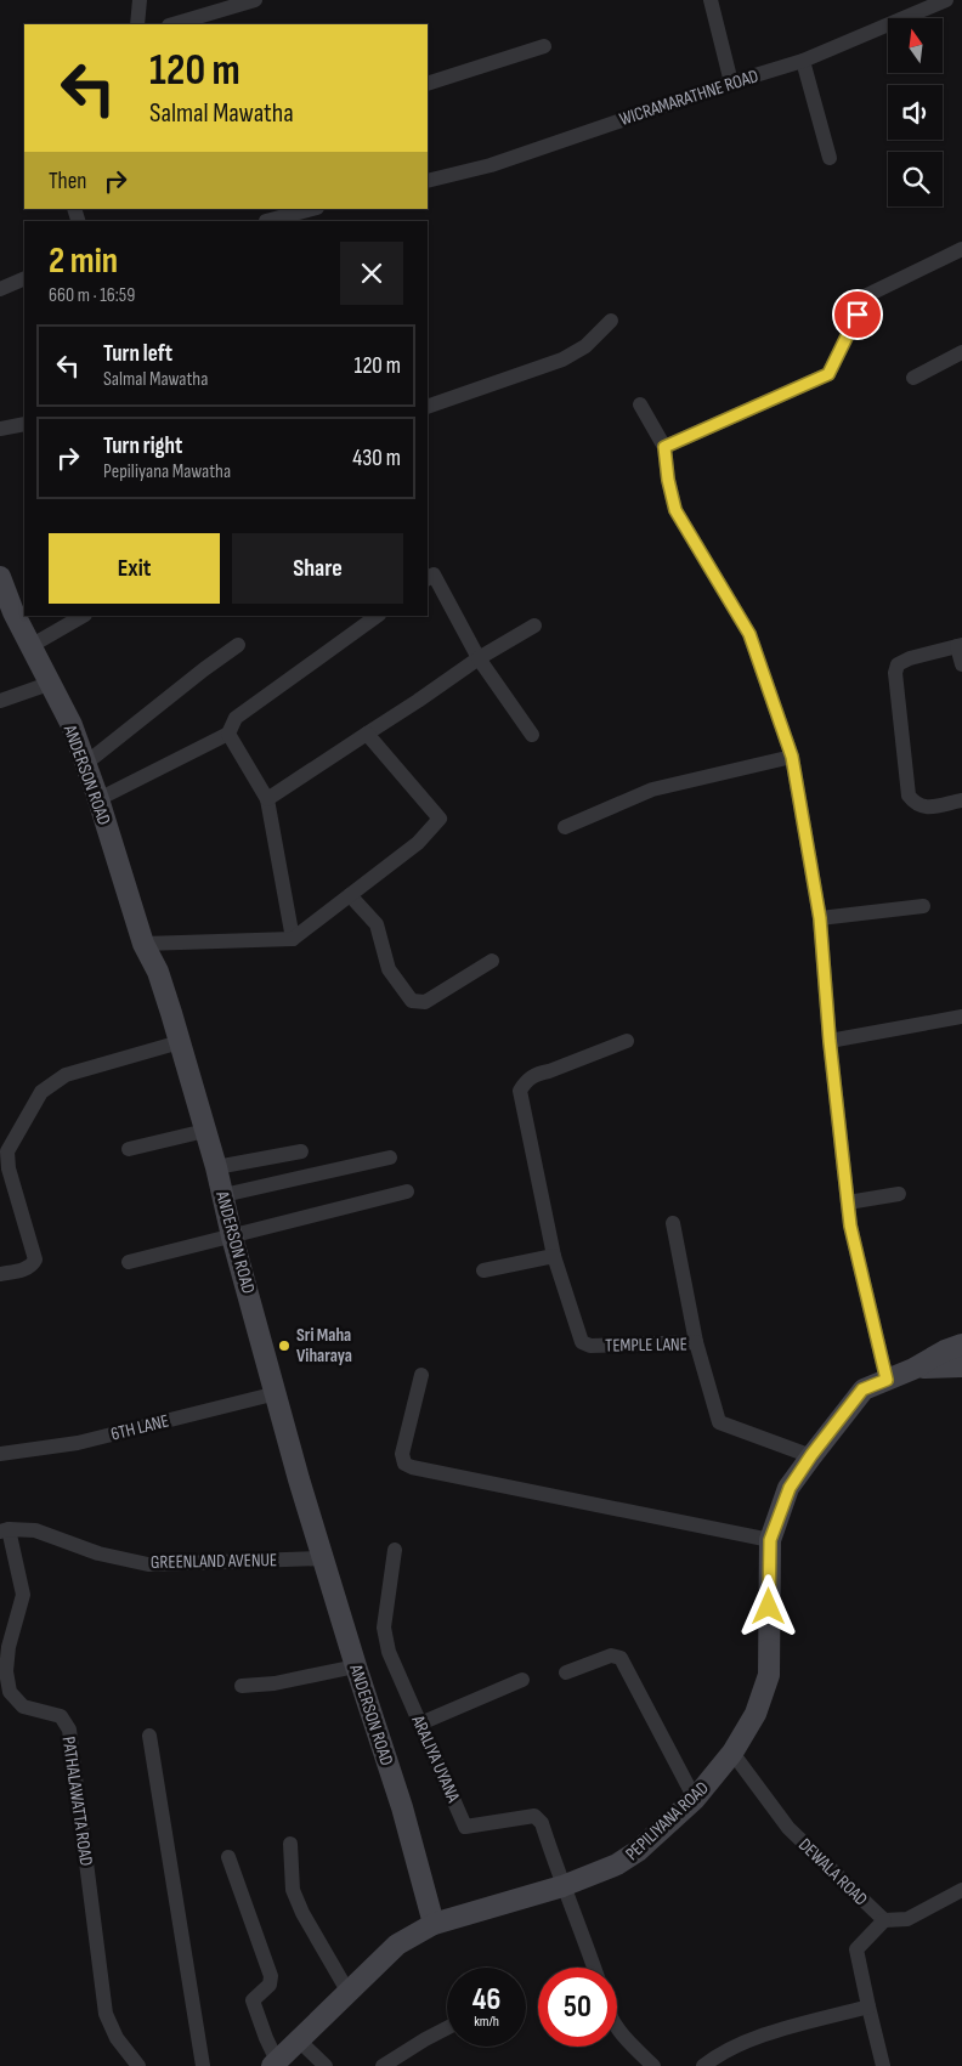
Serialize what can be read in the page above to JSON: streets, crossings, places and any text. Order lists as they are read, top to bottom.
{
  "streets": {
    "main road": ["ANDERSON ROAD", "PEPILIYANA ROAD"],
    "street": [
      "WICRAMARATHNE ROAD",
      "TEMPLE LANE",
      "6TH LANE",
      "GREENLAND AVENUE",
      "ARALIYA UYANA",
      "PATHALAWATTA ROAD",
      "DEWALA ROAD"
    ]
  },
  "crossings": [
    ["ANDERSON ROAD", "6TH LANE"],
    ["ANDERSON ROAD", "GREENLAND AVENUE"],
    ["ANDERSON ROAD", "PEPILIYANA ROAD"],
    ["TEMPLE LANE", "PEPILIYANA ROAD"],
    ["GREENLAND AVENUE", "PATHALAWATTA ROAD"],
    ["ARALIYA UYANA", "PEPILIYANA ROAD"],
    ["PEPILIYANA ROAD", "DEWALA ROAD"]
  ],
  "places": ["Sri Maha Viharaya"],
  "north": "top",
  "page": {
    "turn": ["120 m", "Salmal Mawatha"],
    "then": "Then",
    "heading": ["2 min", "660 m · 16:59"],
    "list": [
      {
        "name": "Turn left",
        "note": "Salmal Mawatha",
        "value": "120 m"
      },
      {
        "name": "Turn right",
        "note": "Pepiliyana Mawatha",
        "value": "430 m"
      }
    ],
    "buttons": ["Exit", "Share"],
    "speed": "46 km/h",
    "limit": "50"
  }
}
